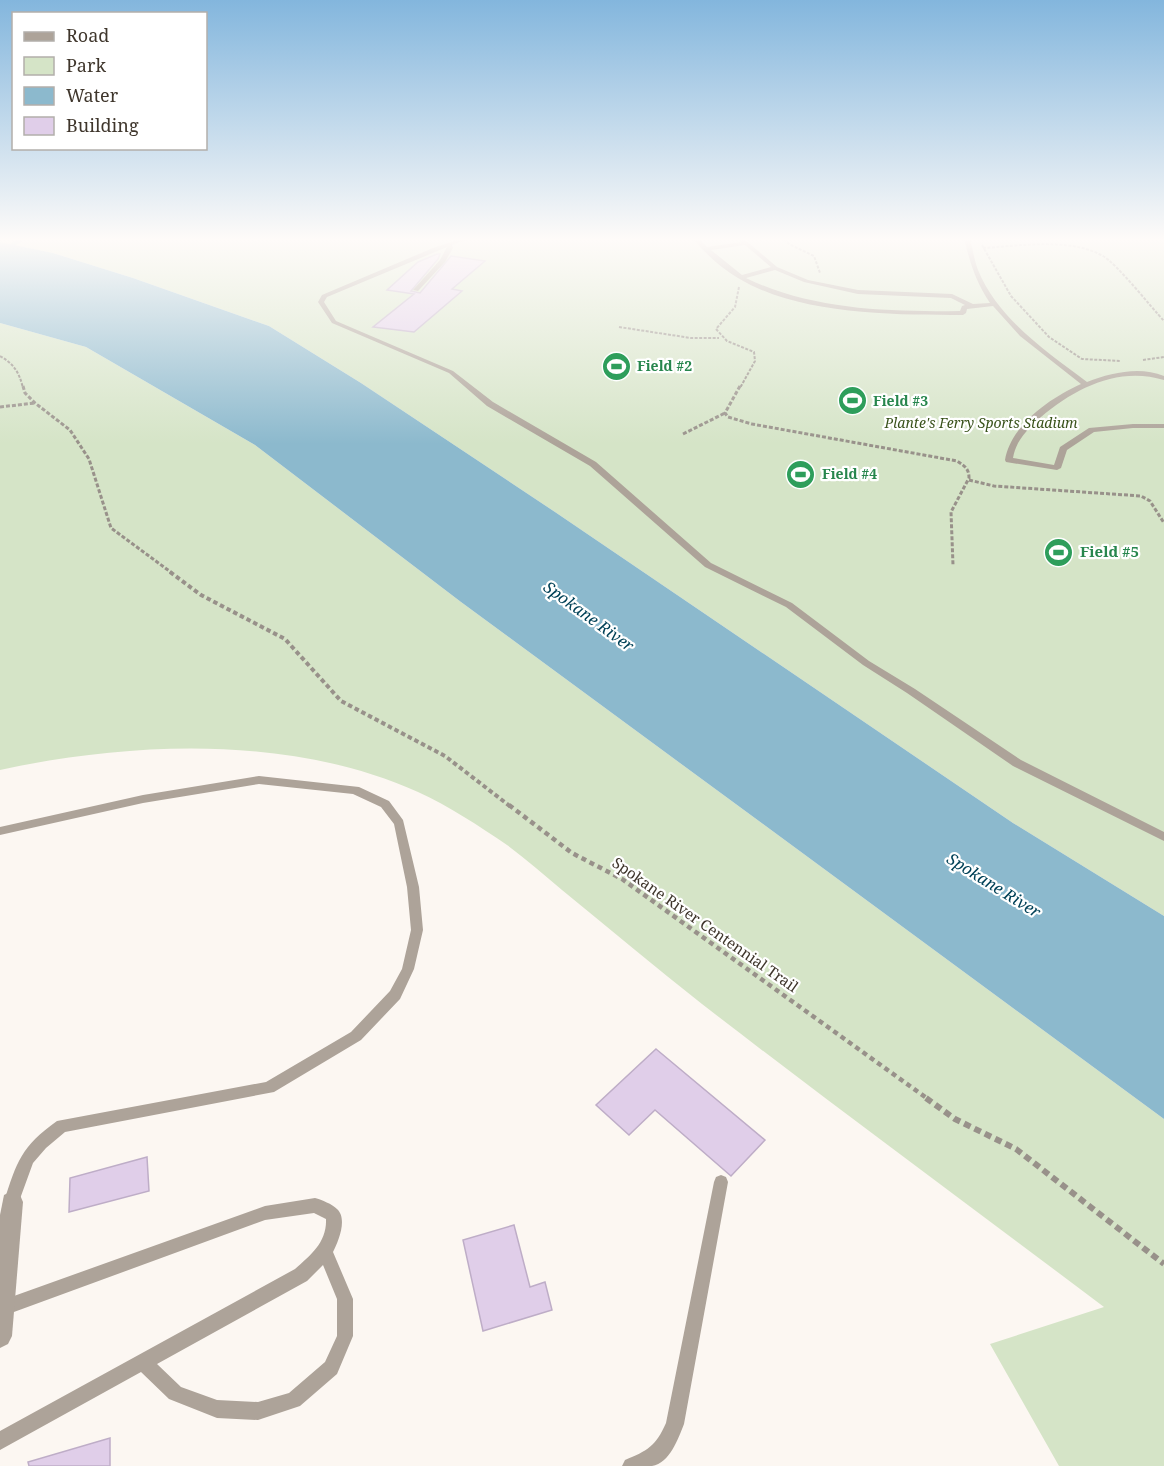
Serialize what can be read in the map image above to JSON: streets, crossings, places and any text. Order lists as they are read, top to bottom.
{
  "streets": {
    "path": ["Spokane River Centennial Trail"]
  },
  "water": ["Spokane River"],
  "parks": ["Plante's Ferry Sports Stadium"],
  "places": {
    "sports": [
      "Field #2",
      "Field #3",
      "Field #4",
      "Field #5"
    ]
  },
  "legend": [
    "Road",
    "Park",
    "Water",
    "Building"
  ]
}
